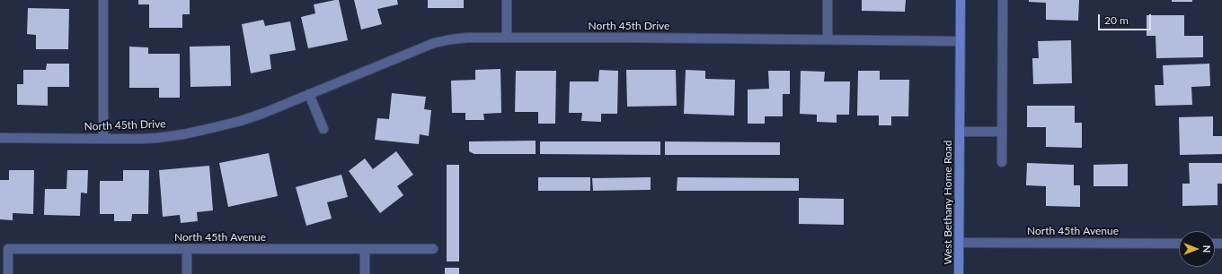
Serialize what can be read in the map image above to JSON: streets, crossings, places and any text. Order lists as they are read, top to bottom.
{
  "streets": {
    "main road": ["West Bethany Home Road"],
    "street": ["North 45th Drive", "North 45th Avenue"]
  },
  "crossings": [
    ["North 45th Drive", "West Bethany Home Road"],
    ["West Bethany Home Road", "North 45th Avenue"]
  ],
  "scale_bar": "20 m",
  "north": "right"
}
